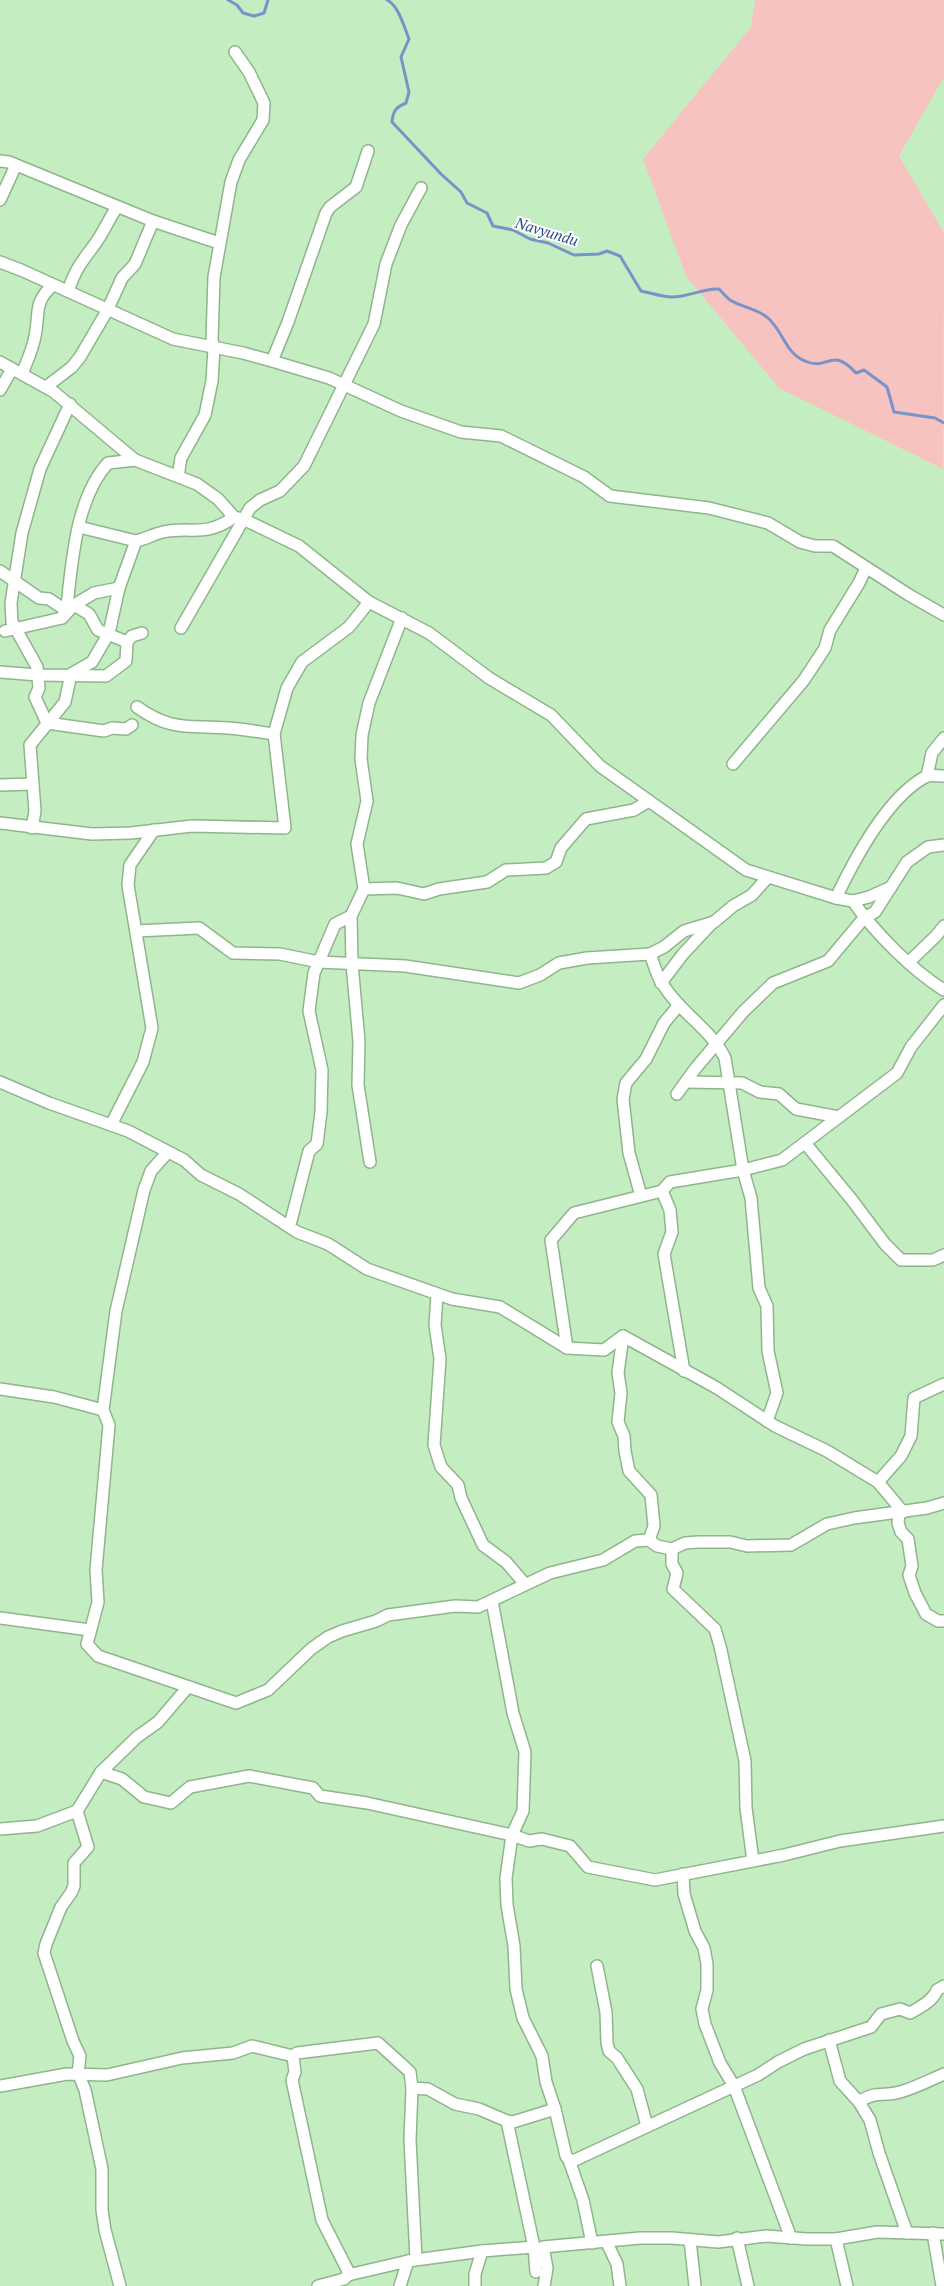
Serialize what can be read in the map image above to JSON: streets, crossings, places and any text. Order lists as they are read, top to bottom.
{
  "water": ["Navyundu"]
}
